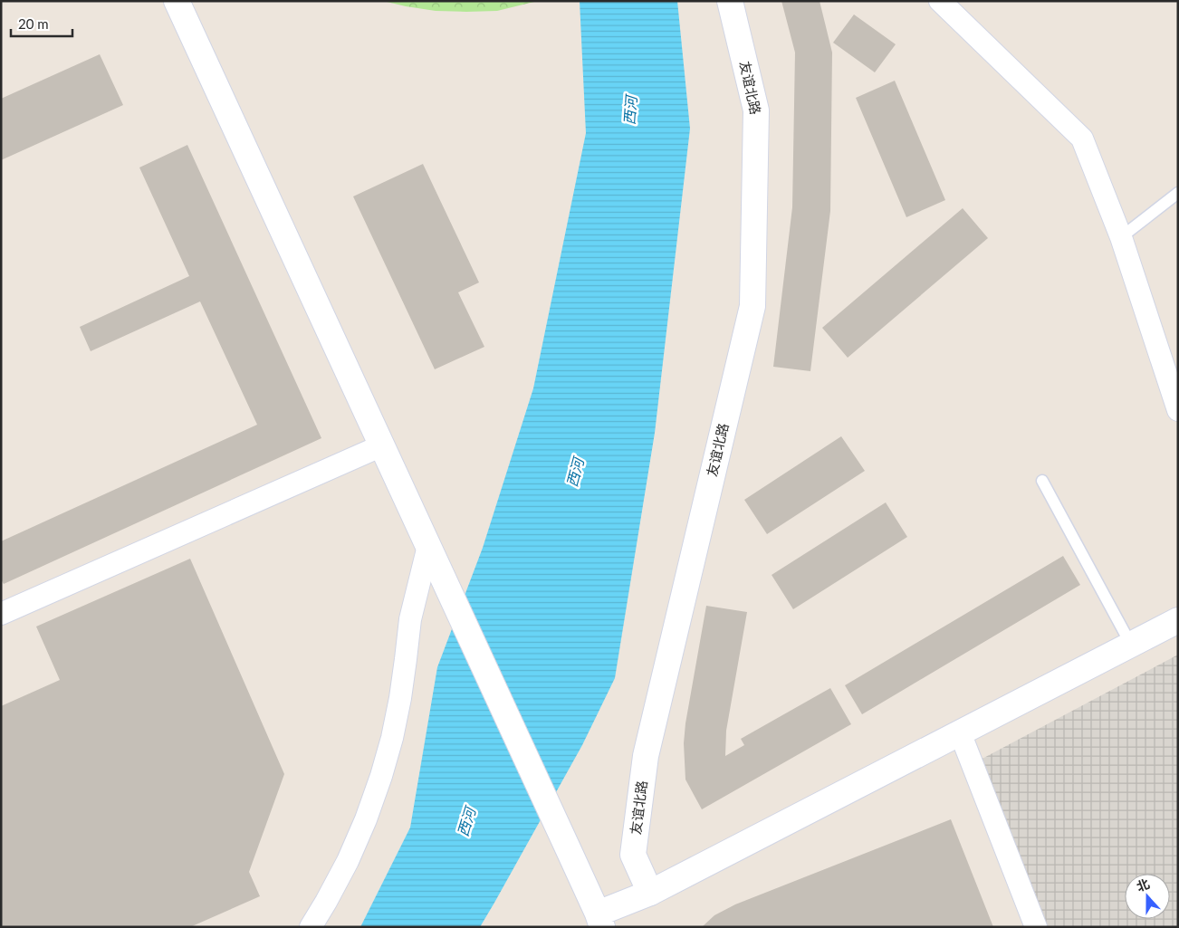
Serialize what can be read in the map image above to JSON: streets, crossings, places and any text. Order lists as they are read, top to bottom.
{
  "streets": {
    "main road": ["友谊北路"]
  },
  "water": ["西河"],
  "scale_bar": "20 m",
  "north": "top"
}
